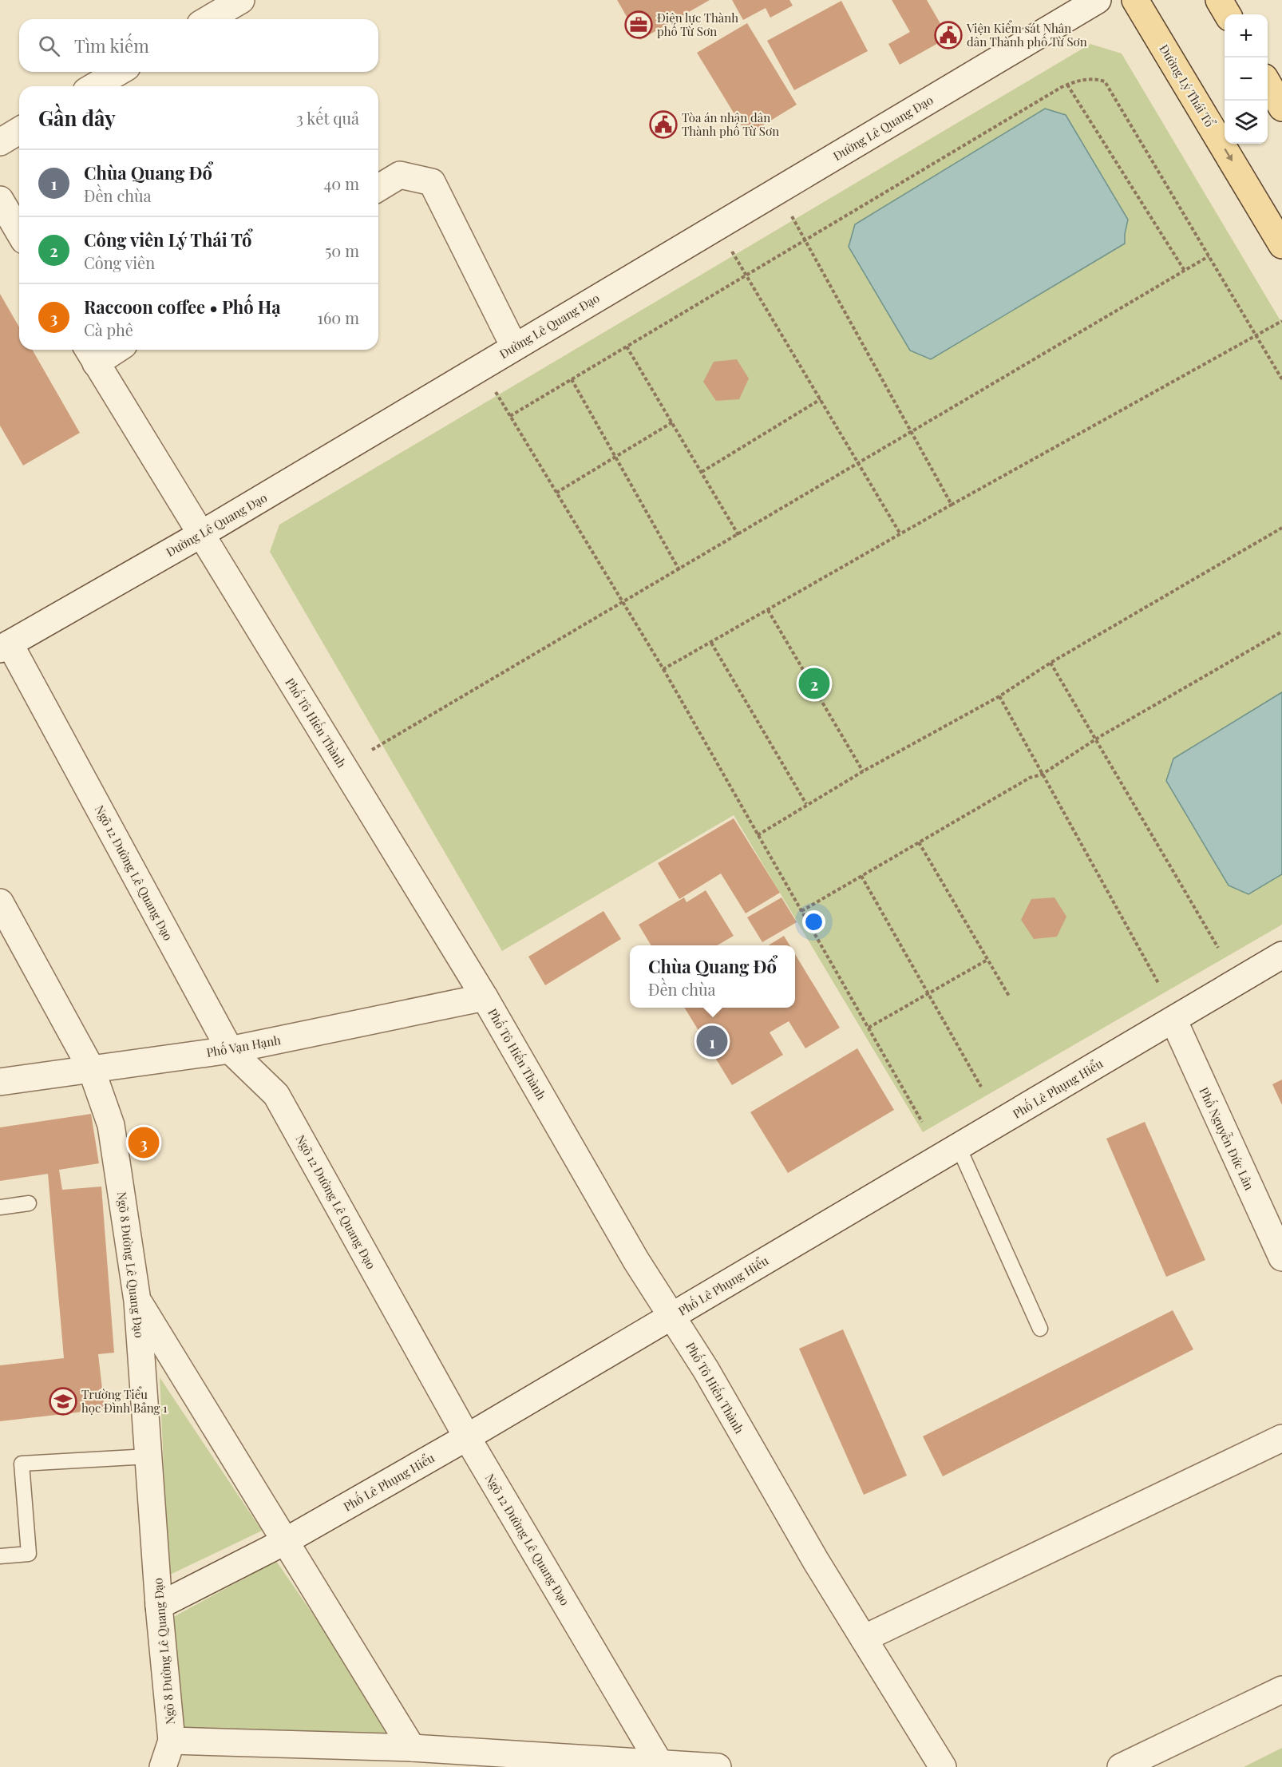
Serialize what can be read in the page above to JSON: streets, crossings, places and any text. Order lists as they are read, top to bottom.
{
  "streets": {
    "main road": ["Đường Lý Thái Tổ"],
    "street": [
      "Đường Lê Quang Đạo",
      "Phố Tô Hiến Thành",
      "Ngõ 12 Đường Lê Quang Đạo",
      "Phố Vạn Hạnh",
      "Phố Lê Phụng Hiểu",
      "Phố Nguyễn Đức Lân",
      "Ngõ 8 Đường Lê Quang Đạo"
    ]
  },
  "crossings": [
    ["Đường Lê Quang Đạo", "Phố Tô Hiến Thành"],
    ["Đường Lê Quang Đạo", "Ngõ 12 Đường Lê Quang Đạo"],
    ["Phố Tô Hiến Thành", "Phố Vạn Hạnh"],
    ["Phố Tô Hiến Thành", "Phố Lê Phụng Hiểu"],
    ["Ngõ 12 Đường Lê Quang Đạo", "Phố Vạn Hạnh"],
    ["Ngõ 12 Đường Lê Quang Đạo", "Phố Lê Phụng Hiểu"],
    ["Phố Vạn Hạnh", "Ngõ 8 Đường Lê Quang Đạo"],
    ["Phố Lê Phụng Hiểu", "Phố Nguyễn Đức Lân"],
    ["Phố Lê Phụng Hiểu", "Ngõ 8 Đường Lê Quang Đạo"]
  ],
  "one_way": ["Đường Lý Thái Tổ"],
  "places": {
    "office": ["Điện lực Thành phố Từ Sơn"],
    "public building": ["Viện Kiểm sát Nhân dân Thành phố Từ Sơn", "Tòa án nhân dân Thành phố Từ Sơn"],
    "school or university": ["Trường Tiểu học Đình Bảng 1"]
  },
  "page": {
    "map_buttons": ["+", "−"],
    "search": "Tìm kiếm",
    "heading": ["Gần đây", "3 kết quả"],
    "list": [
      {
        "mark": "1",
        "name": "Chùa Quang Đổ",
        "note": "Đền chùa",
        "value": "40 m"
      },
      {
        "mark": "2",
        "name": "Công viên Lý Thái Tổ",
        "note": "Công viên",
        "value": "50 m"
      },
      {
        "mark": "3",
        "name": "Raccoon coffee • Phố Hạ",
        "note": "Cà phê",
        "value": "160 m"
      }
    ],
    "pins": ["2", "1", "3"],
    "popup": ["Chùa Quang Đổ", "Đền chùa"]
  }
}
